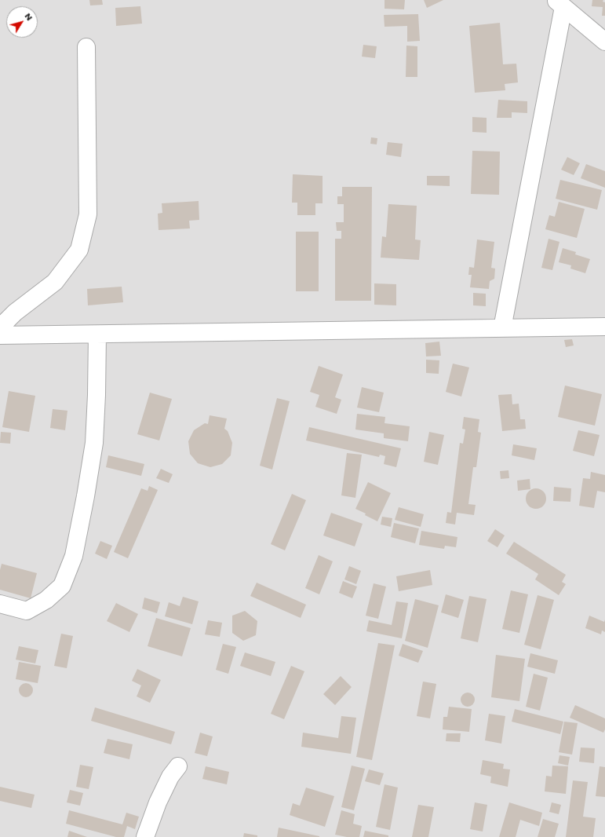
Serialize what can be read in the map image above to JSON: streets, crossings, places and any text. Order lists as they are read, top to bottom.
{
  "north": "top right"
}
